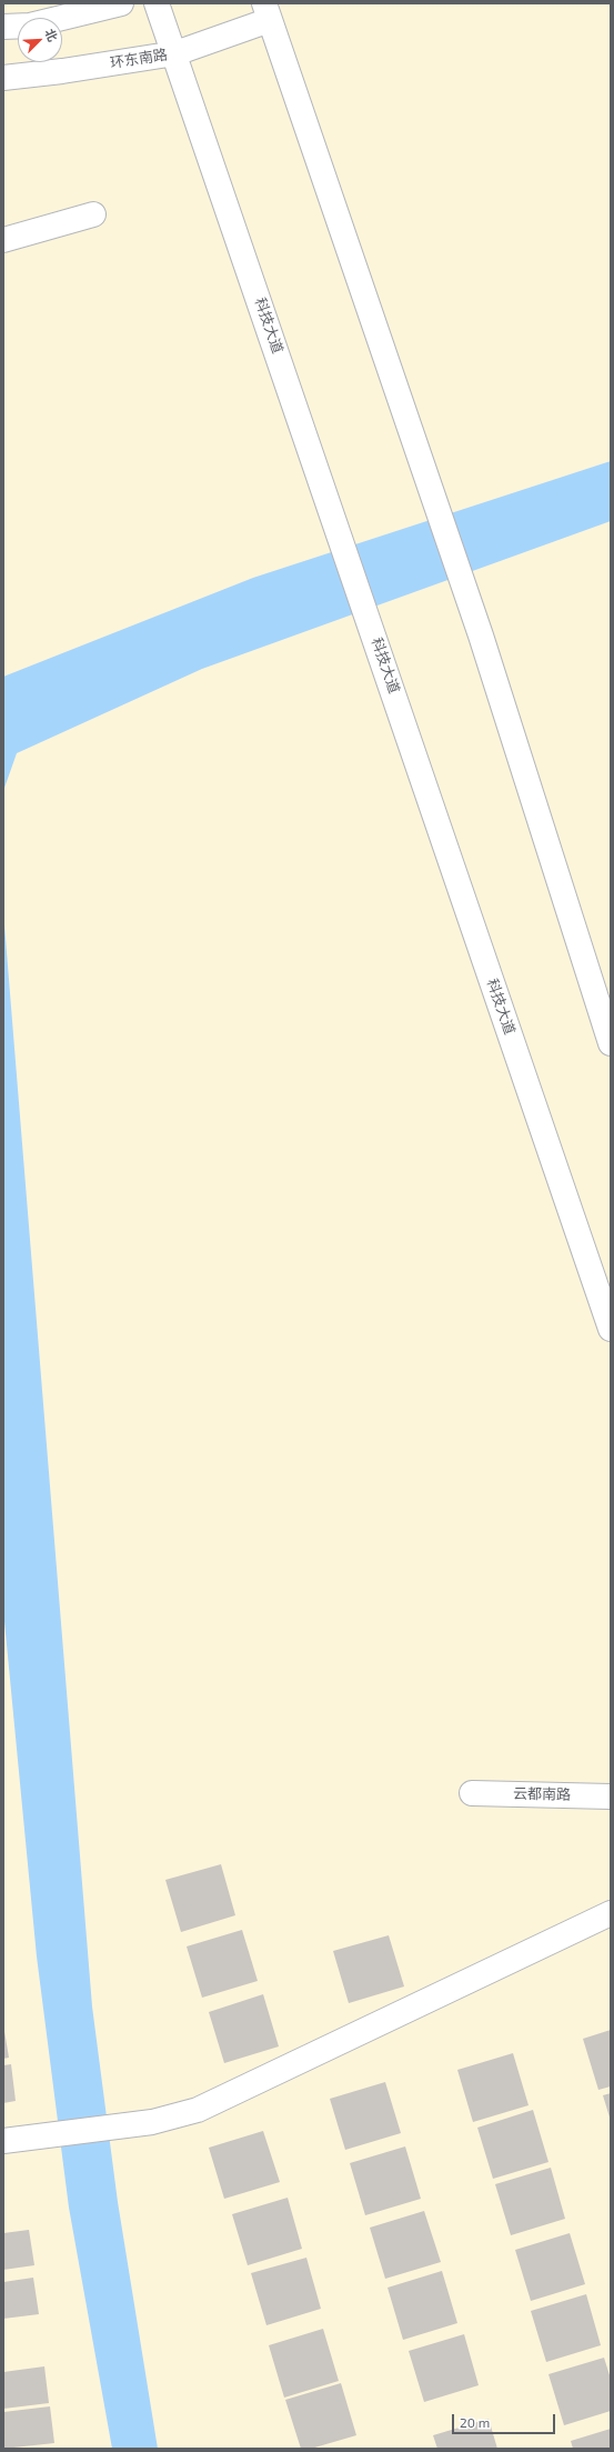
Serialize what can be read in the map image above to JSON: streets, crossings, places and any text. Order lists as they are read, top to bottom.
{
  "streets": {
    "street": ["环东南路", "科技大道", "云都南路"]
  },
  "crossings": [
    ["环东南路", "科技大道"]
  ],
  "scale_bar": "20 m",
  "north": "top right"
}
